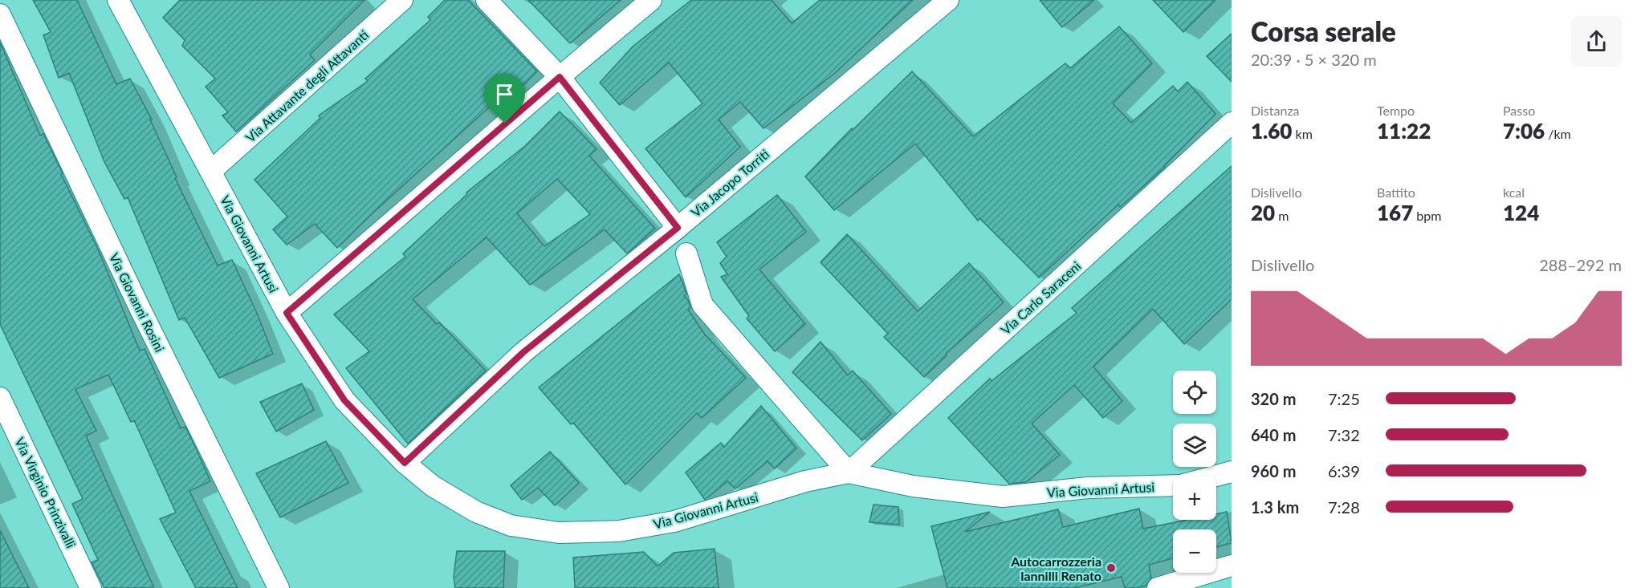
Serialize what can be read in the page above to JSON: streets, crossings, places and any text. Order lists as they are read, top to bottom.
{
  "streets": {
    "street": [
      "Via Attavante degli Attavanti",
      "Via Jacopo Torriti",
      "Via Giovanni Artusi",
      "Via Carlo Saraceni",
      "Via Giovanni Rosini",
      "Via Virginio Prinzivalli"
    ]
  },
  "crossings": [
    ["Via Attavante degli Attavanti", "Via Giovanni Artusi"],
    ["Via Jacopo Torriti", "Via Giovanni Artusi"],
    ["Via Giovanni Artusi", "Via Carlo Saraceni"]
  ],
  "places": ["Autocarrozzeria Iannilli Renato"],
  "page": {
    "heading": ["Corsa serale", "20:39 · 5 × 320 m"],
    "stats": [
      ["Distanza", "1.60 km"],
      ["Tempo", "11:22"],
      ["Passo", "7:06 /km"],
      ["Dislivello", "20 m"],
      ["Battito", "167 bpm"],
      ["kcal", "124"]
    ],
    "chart": ["Dislivello", "288–292 m"],
    "map_buttons": ["+", "−"],
    "list": [
      {
        "name": "320 m",
        "note": "7:25"
      },
      {
        "name": "640 m",
        "note": "7:32"
      },
      {
        "name": "960 m",
        "note": "6:39"
      },
      {
        "name": "1.3 km",
        "note": "7:28"
      }
    ]
  }
}
